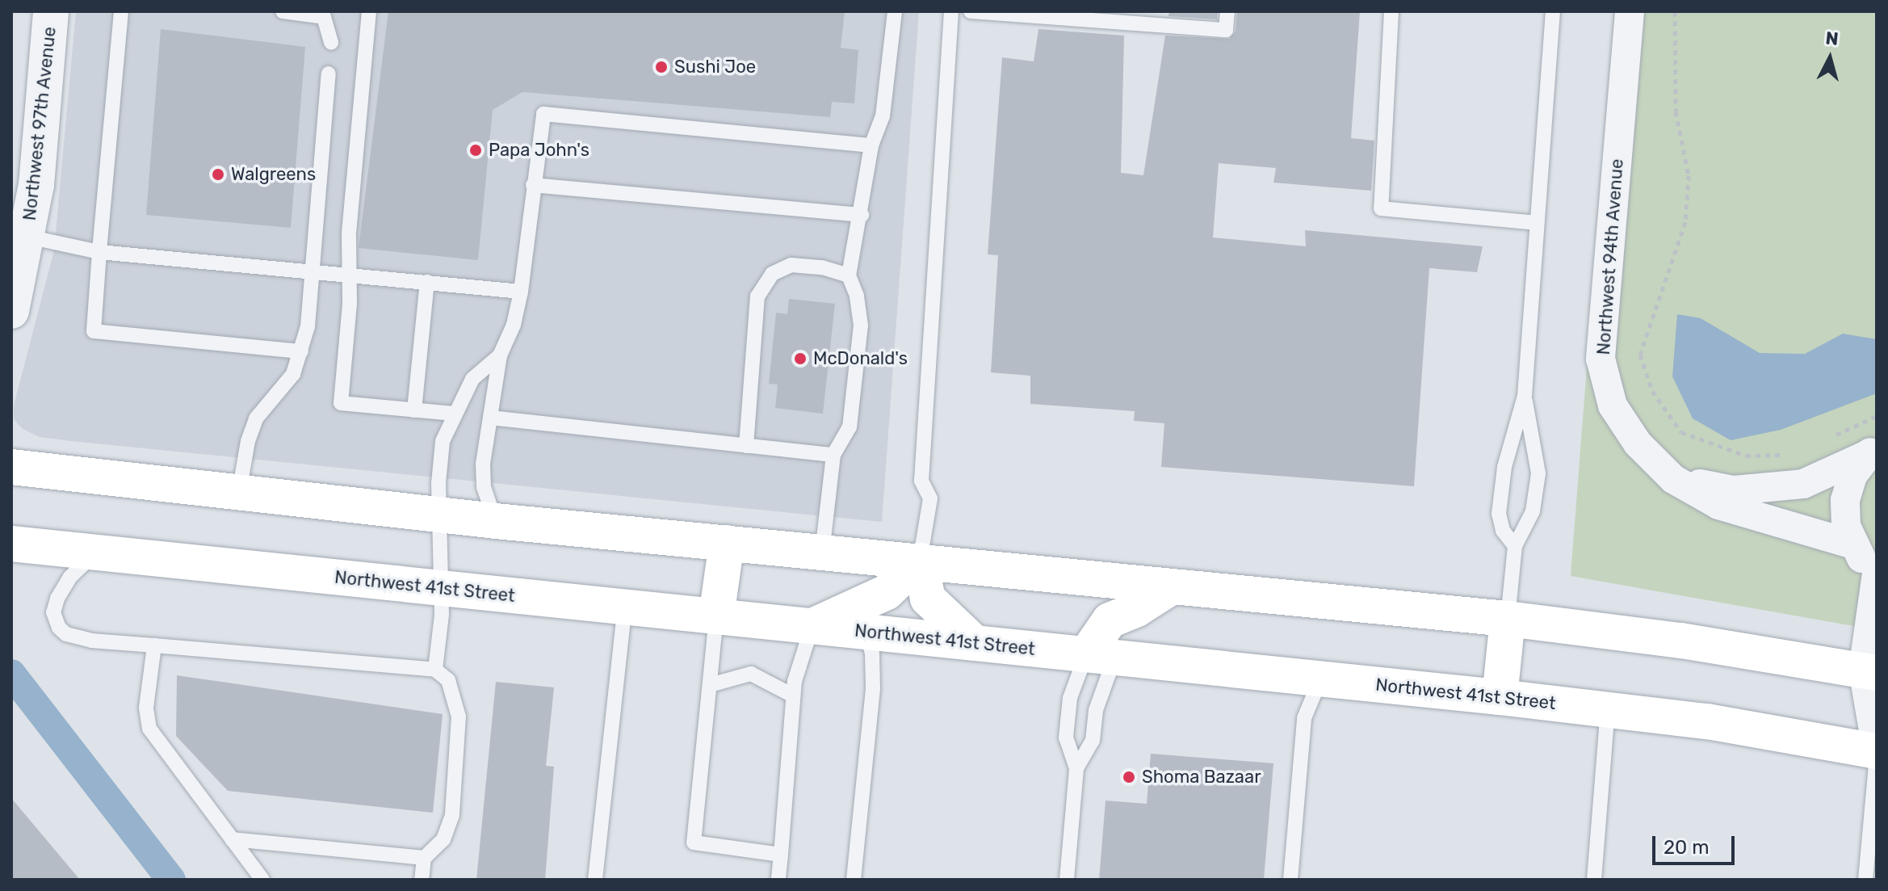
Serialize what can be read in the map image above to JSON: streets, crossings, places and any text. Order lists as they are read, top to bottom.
{
  "streets": {
    "main road": ["Northwest 41st Street"],
    "street": ["Northwest 97th Avenue", "Northwest 94th Avenue"]
  },
  "places": [
    "Sushi Joe",
    "Papa John's",
    "Walgreens",
    "McDonald's",
    "Shoma Bazaar"
  ],
  "scale_bar": "20 m",
  "north": "top"
}
